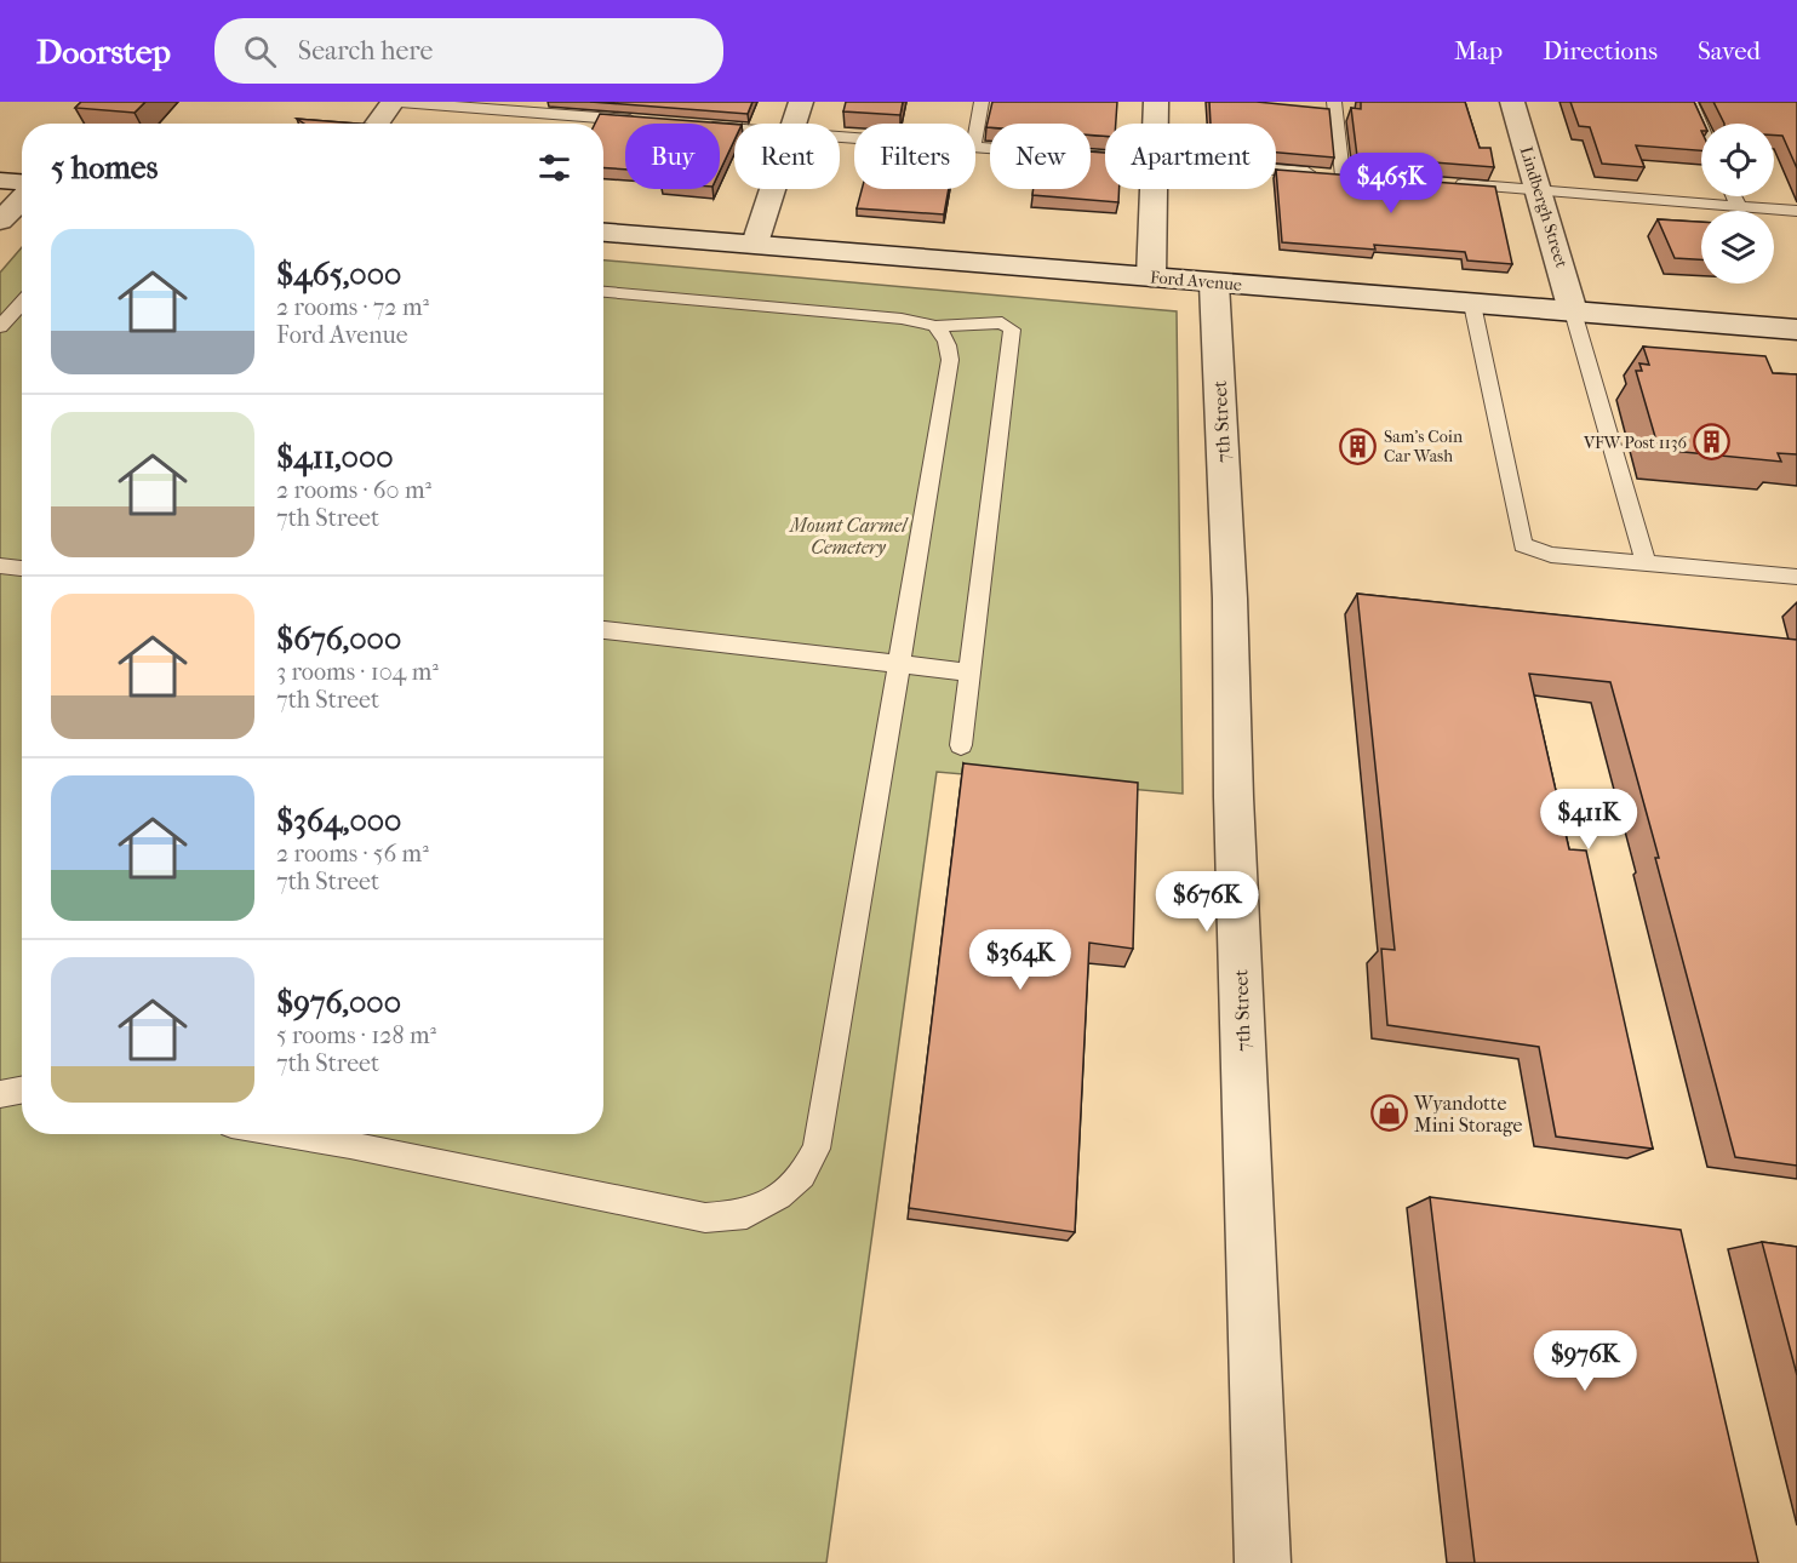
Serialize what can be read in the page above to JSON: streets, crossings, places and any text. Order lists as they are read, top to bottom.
{
  "streets": {
    "street": ["Lindbergh Street", "Ford Avenue", "7th Street"]
  },
  "crossings": [
    ["Lindbergh Street", "Ford Avenue"],
    ["Ford Avenue", "7th Street"]
  ],
  "parks": ["Mount Carmel Cemetery"],
  "places": {
    "building": ["VFW Post 1136", "Sam's Coin Car Wash"],
    "shop": ["Wyandotte Mini Storage"]
  },
  "page": {
    "header": "Doorstep",
    "search": "Search here",
    "nav": ["Map", "Directions", "Saved"],
    "chip": [
      "Buy",
      "Rent",
      "Filters",
      "New",
      "Apartment"
    ],
    "heading": "5 homes",
    "price": [
      "$465K",
      "$411K",
      "$676K",
      "$364K",
      "$976K"
    ],
    "list": [
      {
        "name": "$465,000",
        "note": "2 rooms · 72 m² · Ford Avenue"
      },
      {
        "name": "$411,000",
        "note": "2 rooms · 60 m² · 7th Street"
      },
      {
        "name": "$676,000",
        "note": "3 rooms · 104 m² · 7th Street"
      },
      {
        "name": "$364,000",
        "note": "2 rooms · 56 m² · 7th Street"
      },
      {
        "name": "$976,000",
        "note": "5 rooms · 128 m² · 7th Street"
      }
    ]
  }
}
